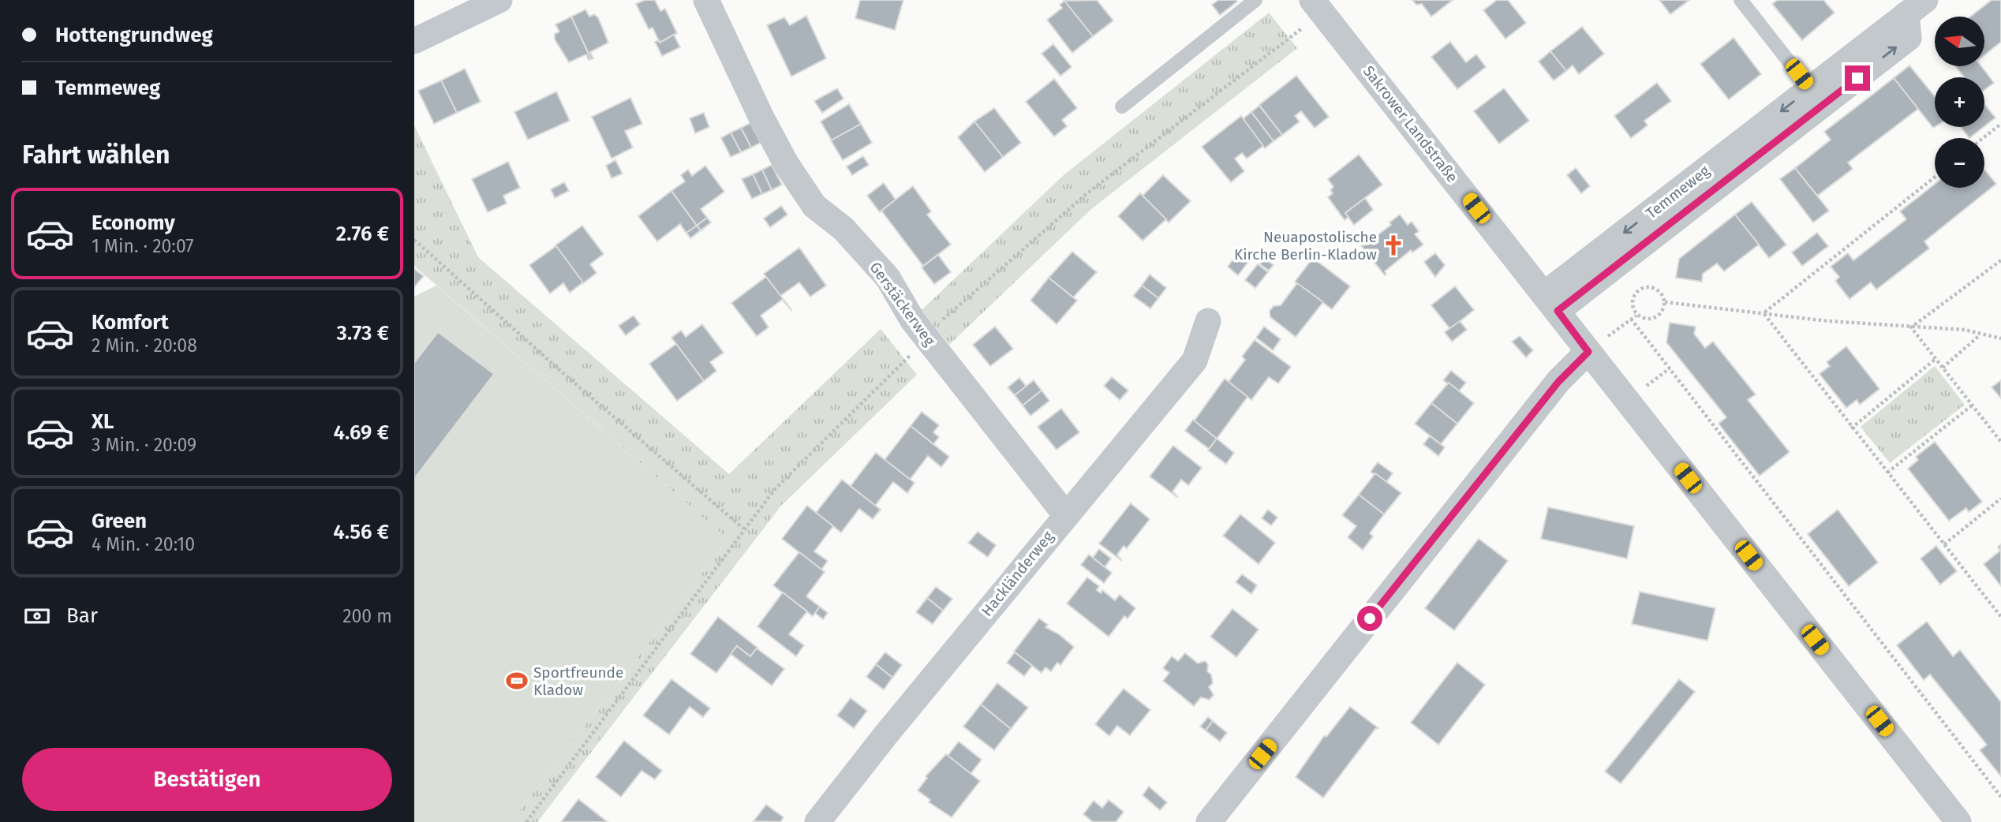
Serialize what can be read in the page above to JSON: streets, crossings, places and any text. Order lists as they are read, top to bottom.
{
  "streets": {
    "street": [
      "Sakrower Landstraße",
      "Temmeweg",
      "Gerstäckerweg",
      "Hackländerweg"
    ]
  },
  "crossings": [
    ["Sakrower Landstraße", "Temmeweg"],
    ["Gerstäckerweg", "Hackländerweg"]
  ],
  "places": {
    "church": ["Neuapostolische Kirche Berlin-Kladow"],
    "sports": ["Sportfreunde Kladow"]
  },
  "north": "left",
  "page": {
    "banner": ["Hottengrundweg", "Temmeweg"],
    "map_buttons": ["+", "−"],
    "heading": "Fahrt wählen",
    "list": [
      {
        "name": "Economy",
        "note": "1 Min. · 20:07",
        "value": "2.76 €"
      },
      {
        "name": "Komfort",
        "note": "2 Min. · 20:08",
        "value": "3.73 €"
      },
      {
        "name": "XL",
        "note": "3 Min. · 20:09",
        "value": "4.69 €"
      },
      {
        "name": "Green",
        "note": "4 Min. · 20:10",
        "value": "4.56 €"
      }
    ],
    "pay": ["Bar", "200 m"],
    "buttons": "Bestätigen"
  }
}
